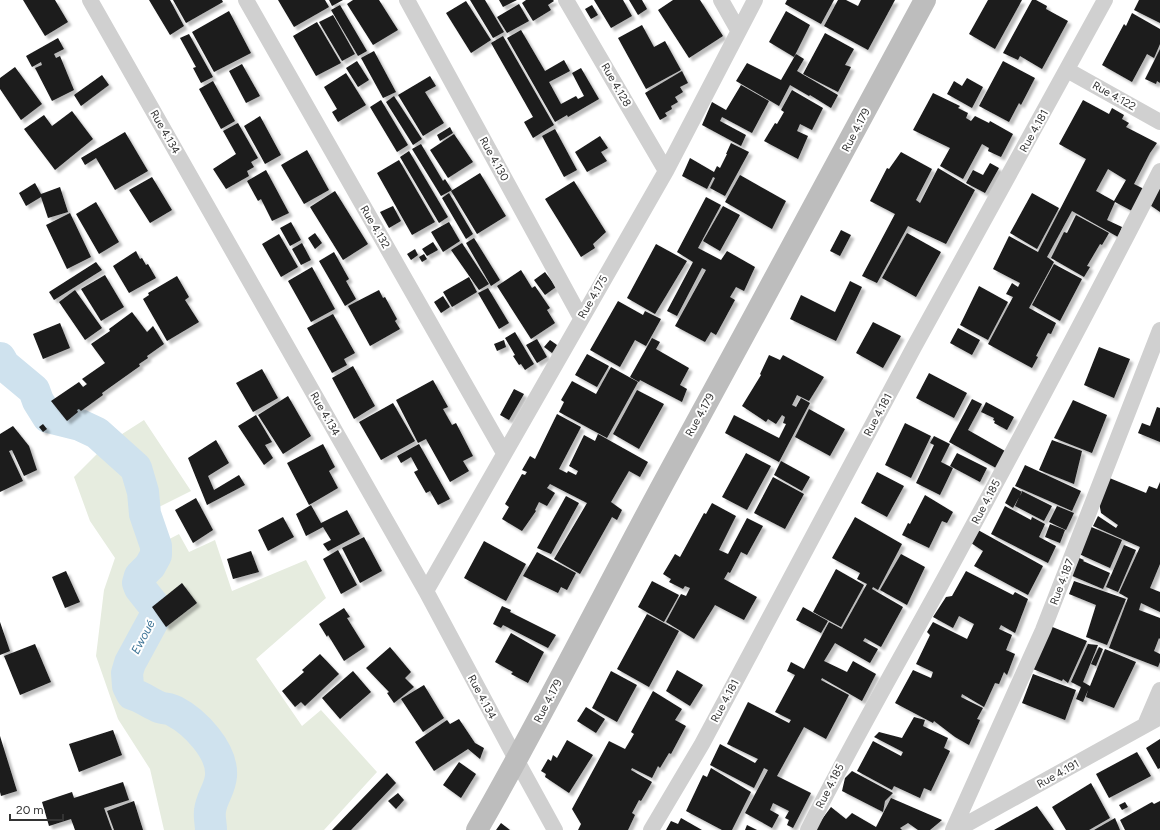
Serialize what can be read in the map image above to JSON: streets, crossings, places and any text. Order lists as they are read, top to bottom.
{
  "streets": {
    "street": [
      "Rue 4.128",
      "Rue 4.122",
      "Rue 4.179",
      "Rue 4.181",
      "Rue 4.134",
      "Rue 4.130",
      "Rue 4.132",
      "Rue 4.175",
      "Rue 4.185",
      "Rue 4.187",
      "Rue 4.191"
    ]
  },
  "crossings": [
    ["Rue 4.128", "Rue 4.175"],
    ["Rue 4.122", "Rue 4.181"],
    ["Rue 4.179", "Rue 4.134"],
    ["Rue 4.134", "Rue 4.175"],
    ["Rue 4.130", "Rue 4.175"],
    ["Rue 4.132", "Rue 4.175"],
    ["Rue 4.187", "Rue 4.191"]
  ],
  "water": ["Ewoué"],
  "scale_bar": "20 m"
}
